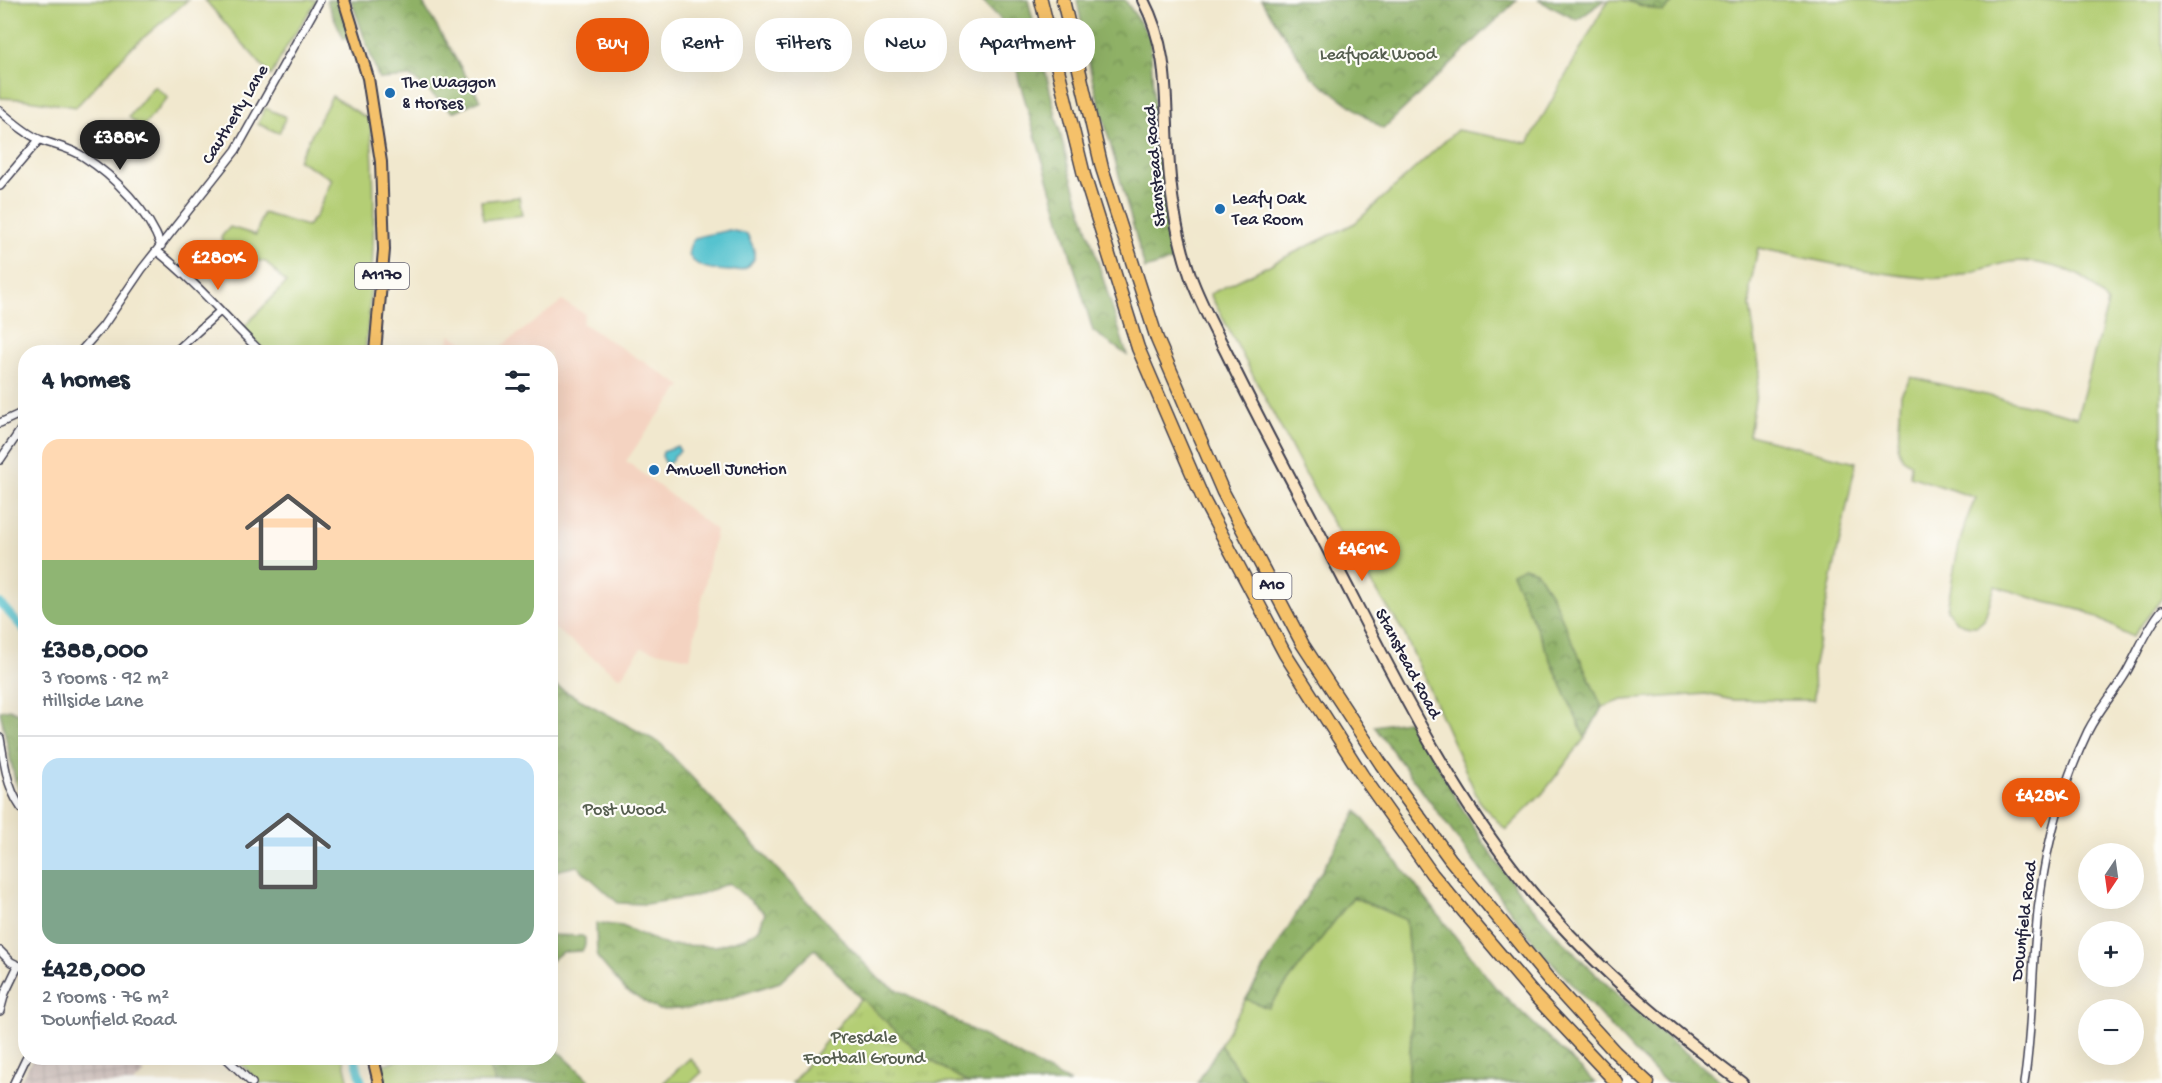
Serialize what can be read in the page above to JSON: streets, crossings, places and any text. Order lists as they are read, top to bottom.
{
  "streets": {
    "highway": ["A10"],
    "main road": ["Stanstead Road", "A1170"],
    "street": ["Cautherly Lane", "Downfield Road"]
  },
  "parks": ["Leafyoak Wood", "Post Wood", "Presdale Football Ground"],
  "places": ["The Waggon & Horses", "Leafy Oak Tea Room", "Amwell Junction"],
  "north": "bottom",
  "page": {
    "chip": [
      "Buy",
      "Rent",
      "Filters",
      "New",
      "Apartment"
    ],
    "price": [
      "£388K",
      "£280K",
      "£461K",
      "£428K"
    ],
    "heading": "4 homes",
    "list": [
      {
        "name": "£388,000",
        "note": "3 rooms · 92 m² · Hillside Lane"
      },
      {
        "name": "£428,000",
        "note": "2 rooms · 76 m² · Downfield Road"
      }
    ],
    "map_buttons": ["+", "−"]
  }
}
